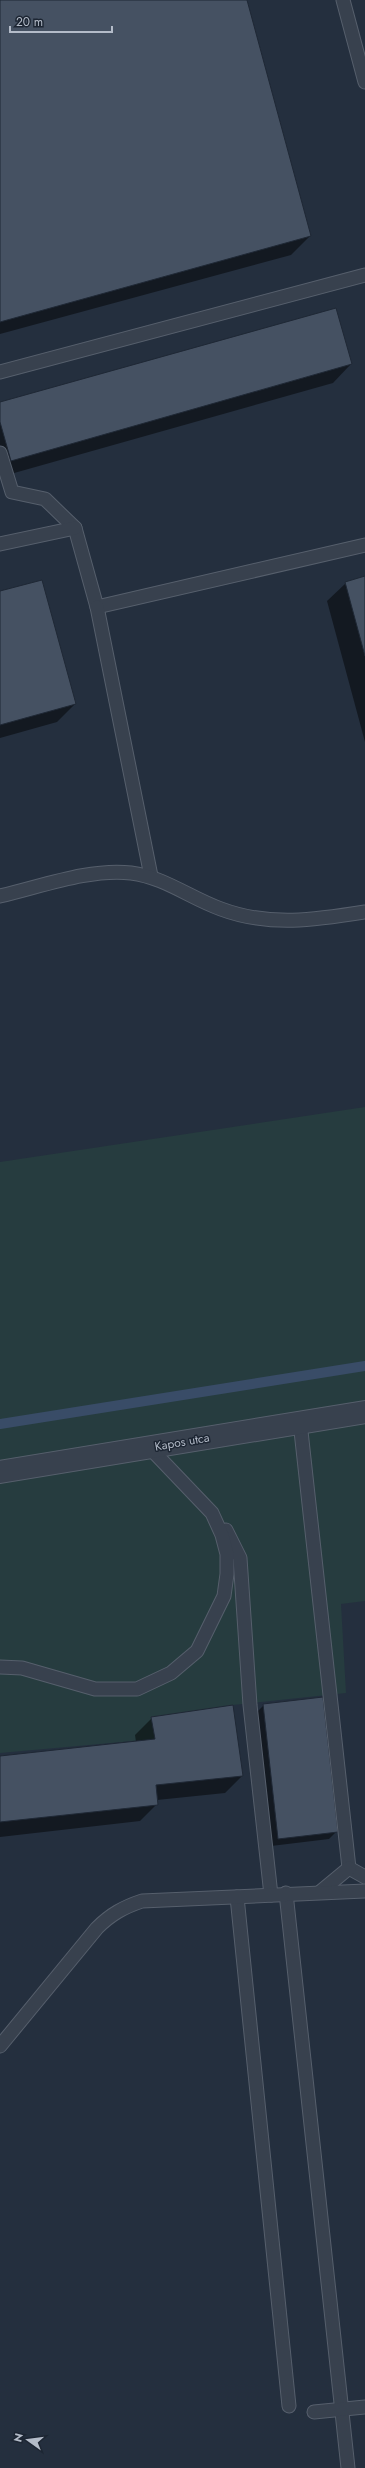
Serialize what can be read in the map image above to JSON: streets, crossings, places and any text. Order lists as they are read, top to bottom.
{
  "streets": {
    "street": ["Kapos utca"]
  },
  "scale_bar": "20 m",
  "north": "left"
}
